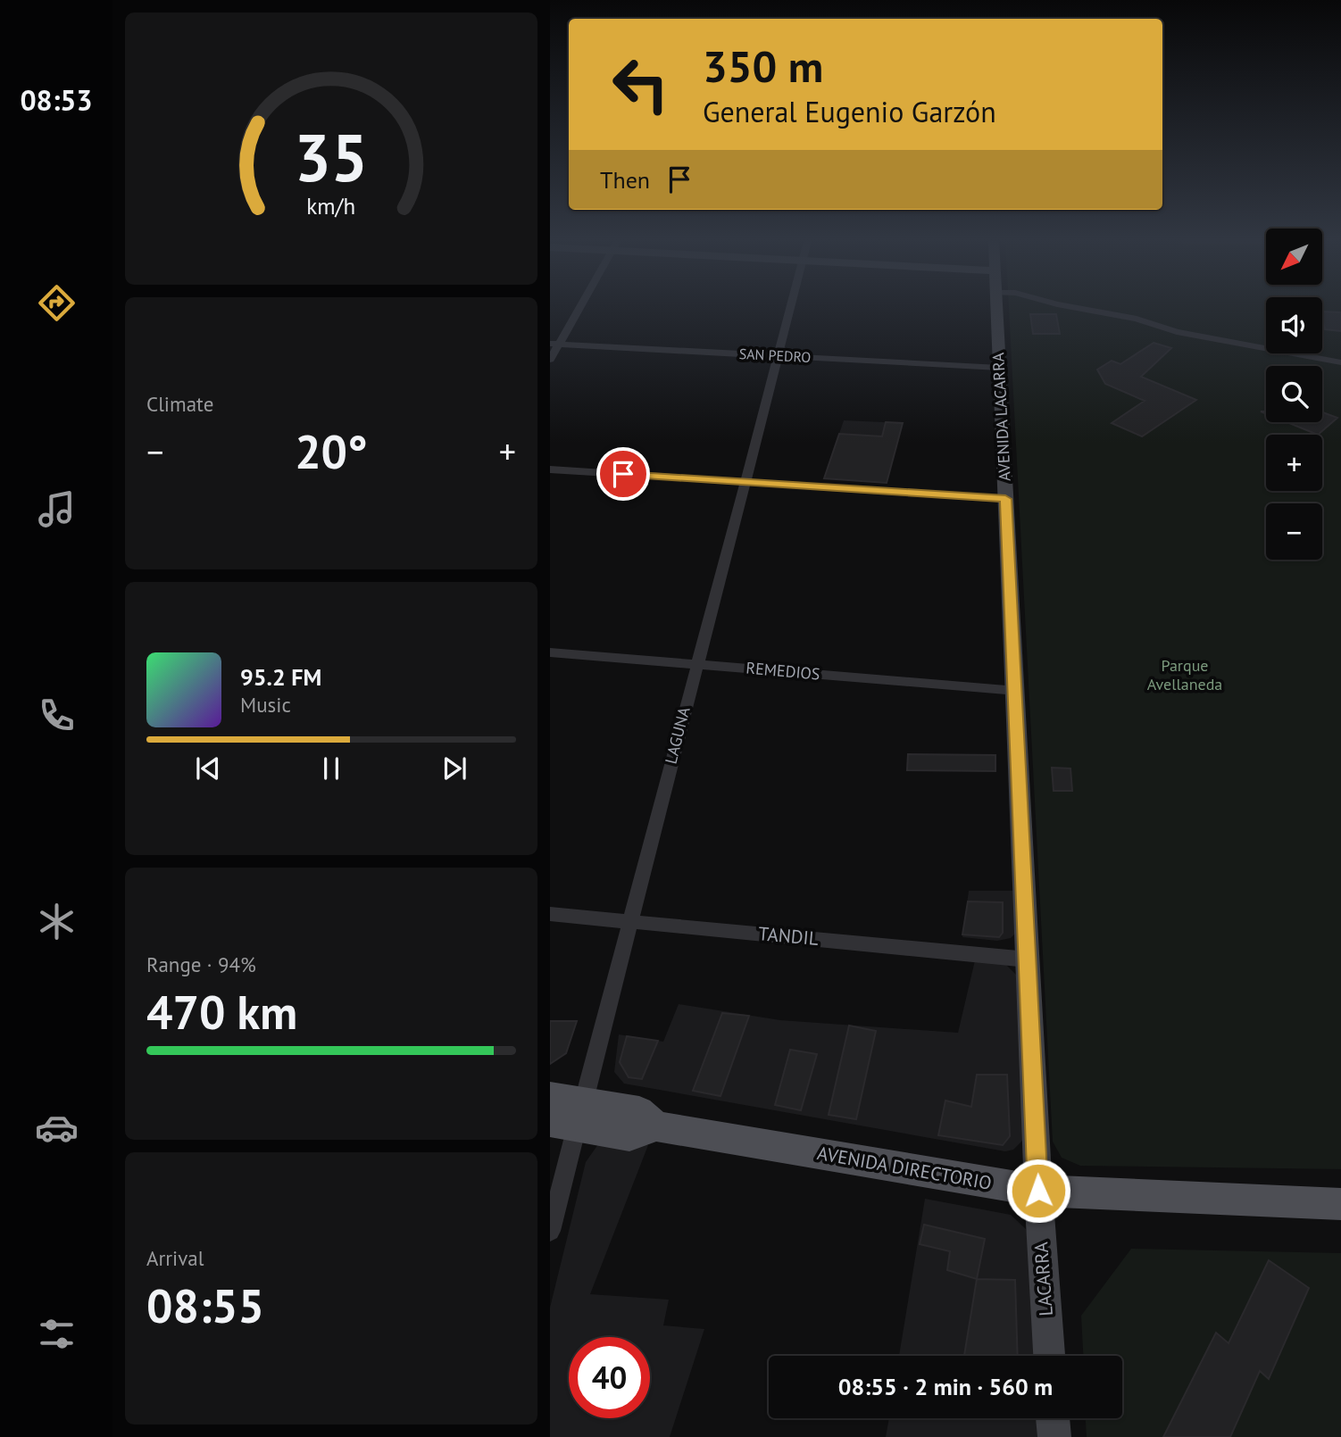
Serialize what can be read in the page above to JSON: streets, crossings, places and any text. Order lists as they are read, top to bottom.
{
  "streets": {
    "main road": ["AVENIDA DIRECTORIO"],
    "street": [
      "SAN PEDRO",
      "AVENIDA LACARRA",
      "REMEDIOS",
      "LAGUNA",
      "TANDIL",
      "LACARRA"
    ]
  },
  "crossings": [
    ["SAN PEDRO", "AVENIDA LACARRA"],
    ["SAN PEDRO", "LAGUNA"],
    ["AVENIDA LACARRA", "REMEDIOS"],
    ["AVENIDA LACARRA", "TANDIL"],
    ["AVENIDA LACARRA", "AVENIDA DIRECTORIO"],
    ["AVENIDA LACARRA", "LACARRA"],
    ["REMEDIOS", "LAGUNA"],
    ["LAGUNA", "TANDIL"],
    ["LAGUNA", "AVENIDA DIRECTORIO"],
    ["AVENIDA DIRECTORIO", "LACARRA"]
  ],
  "parks": ["Parque Avellaneda"],
  "north": "bottom left",
  "page": {
    "tabs": "08:53",
    "turn": ["350 m", "General Eugenio Garzón"],
    "then": "Then",
    "map_buttons": ["+", "−"],
    "tile": [
      "Climate",
      ["Range · 94%", "470 km"],
      ["Arrival", "08:55"]
    ],
    "heat": ["−", "20°", "+"],
    "song": ["95.2 FM", "Music"],
    "limit": "40",
    "trip": "08:55 · 2 min · 560 m",
    "gauge": ["35", "km/h"]
  }
}
